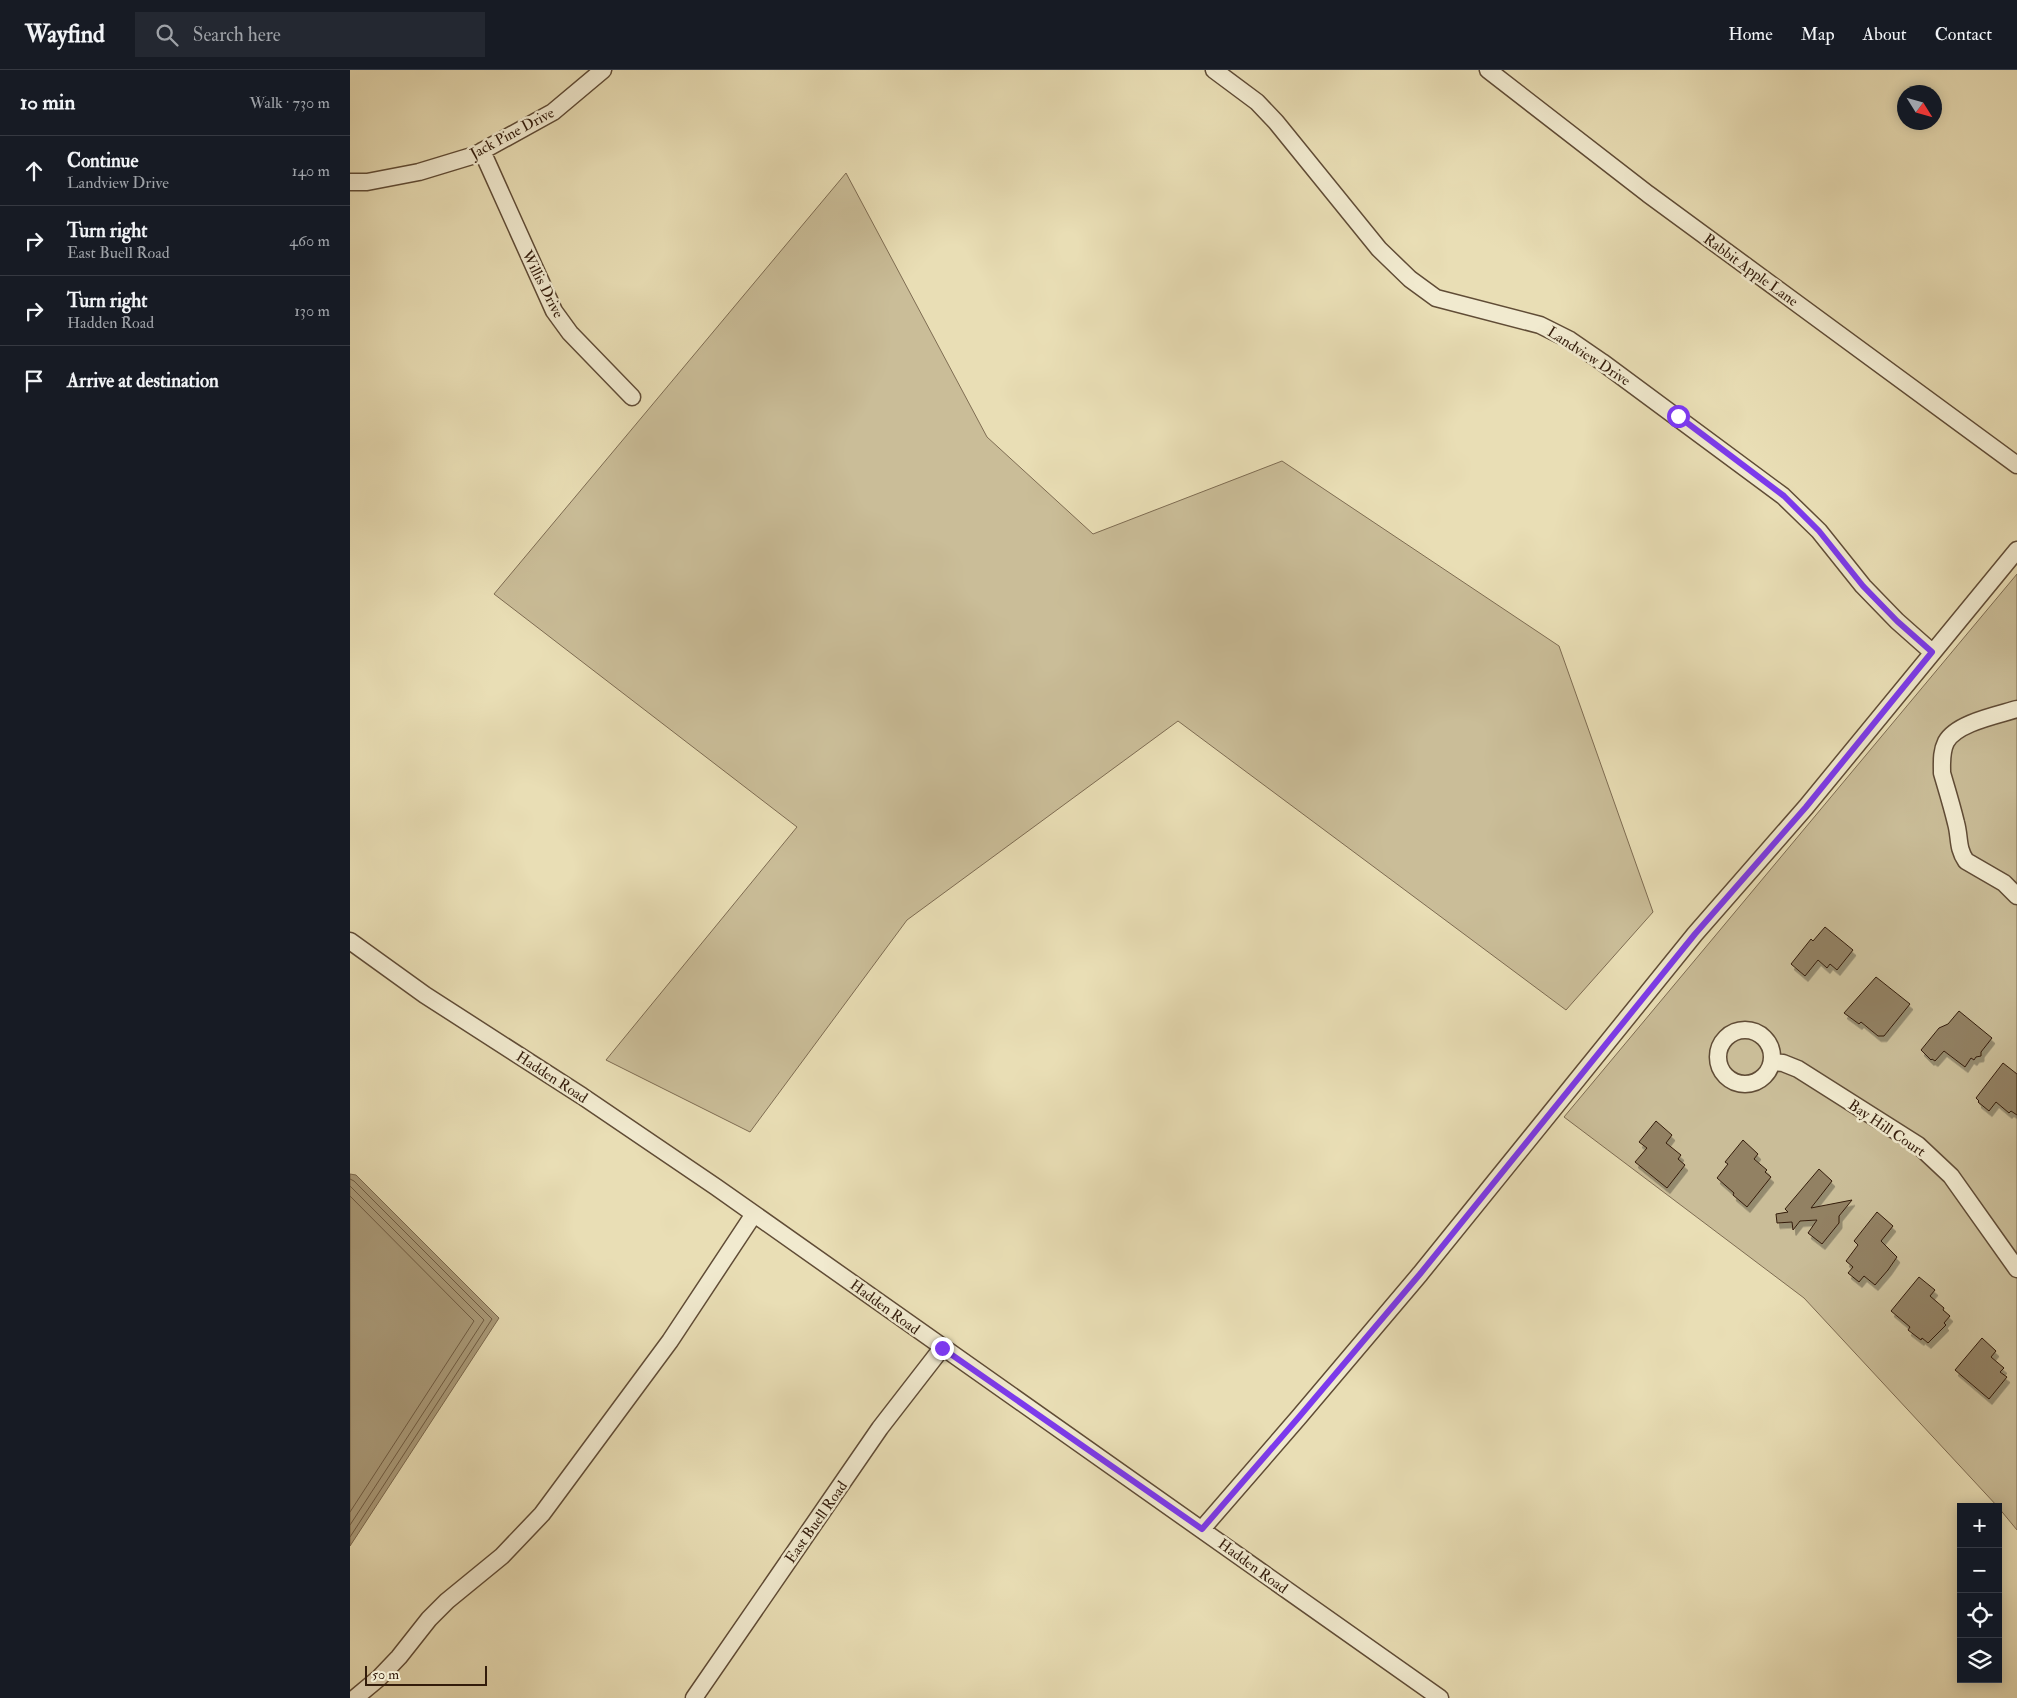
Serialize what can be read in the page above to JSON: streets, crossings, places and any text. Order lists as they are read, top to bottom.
{
  "streets": {
    "street": [
      "Jack Pine Drive",
      "Rabbit Apple Lane",
      "Willis Drive",
      "Landview Drive",
      "Hadden Road",
      "Bay Hill Court",
      "East Buell Road"
    ]
  },
  "crossings": [
    ["Jack Pine Drive", "Willis Drive"],
    ["Hadden Road", "East Buell Road"]
  ],
  "scale_bar": "50 m",
  "north": "bottom right",
  "page": {
    "header": "Wayfind",
    "search": "Search here",
    "nav": [
      "Home",
      "Map",
      "About",
      "Contact"
    ],
    "heading": ["10 min", "Walk · 730 m"],
    "list": [
      ["Continue", "Landview Drive", "140 m"],
      ["Turn right", "East Buell Road", "460 m"],
      ["Turn right", "Hadden Road", "130 m"],
      "Arrive at destination"
    ],
    "map_buttons": ["+", "−"],
    "scale": "50 m"
  }
}
